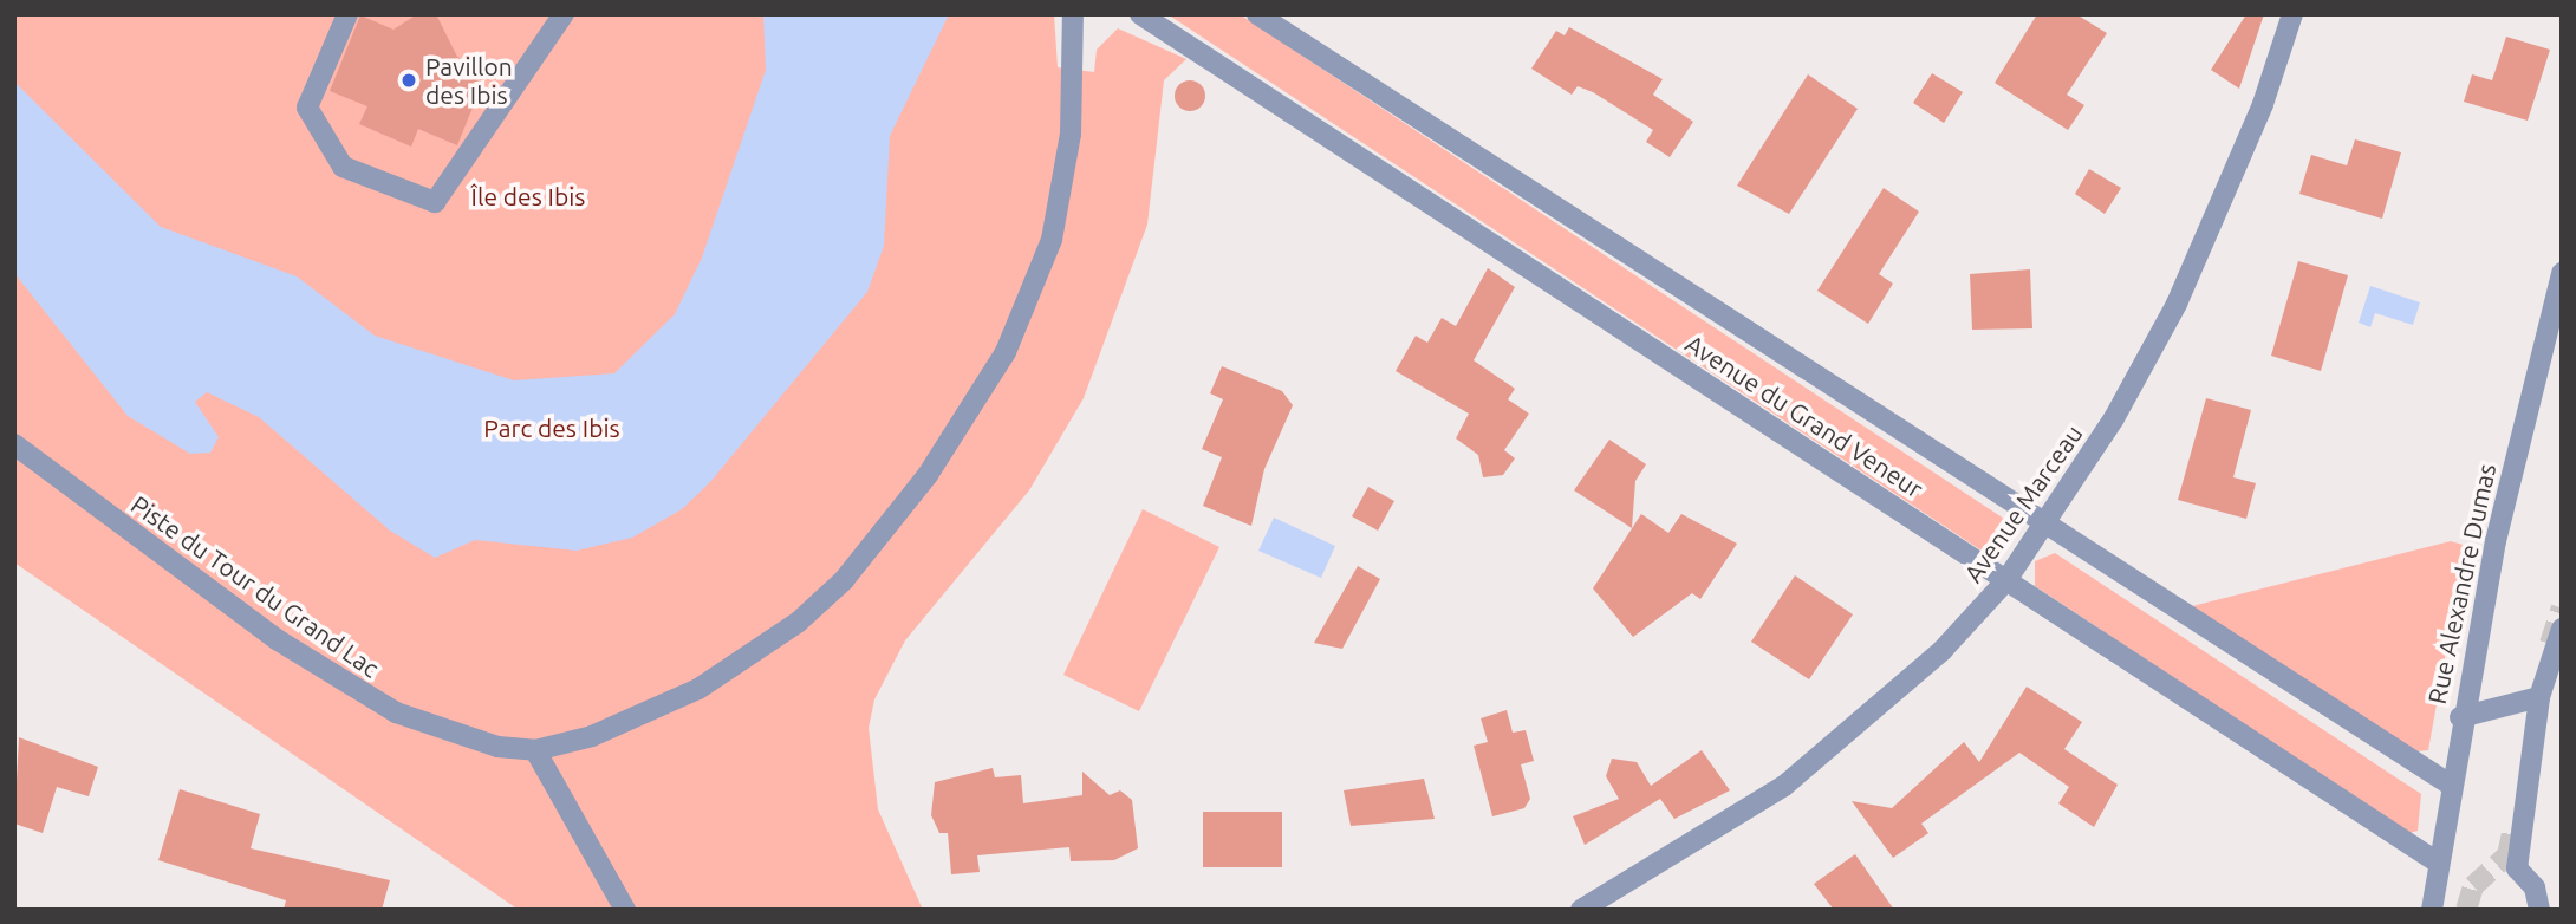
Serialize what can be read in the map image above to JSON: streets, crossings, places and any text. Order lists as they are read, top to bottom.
{
  "streets": {
    "street": [
      "Avenue du Grand Veneur",
      "Avenue Marceau",
      "Rue Alexandre Dumas",
      "Piste du Tour du Grand Lac"
    ]
  },
  "crossings": [
    ["Avenue du Grand Veneur", "Avenue Marceau"],
    ["Avenue du Grand Veneur", "Rue Alexandre Dumas"]
  ],
  "parks": ["Île des Ibis", "Parc des Ibis"],
  "places": ["Pavillon des Ibis"]
}
